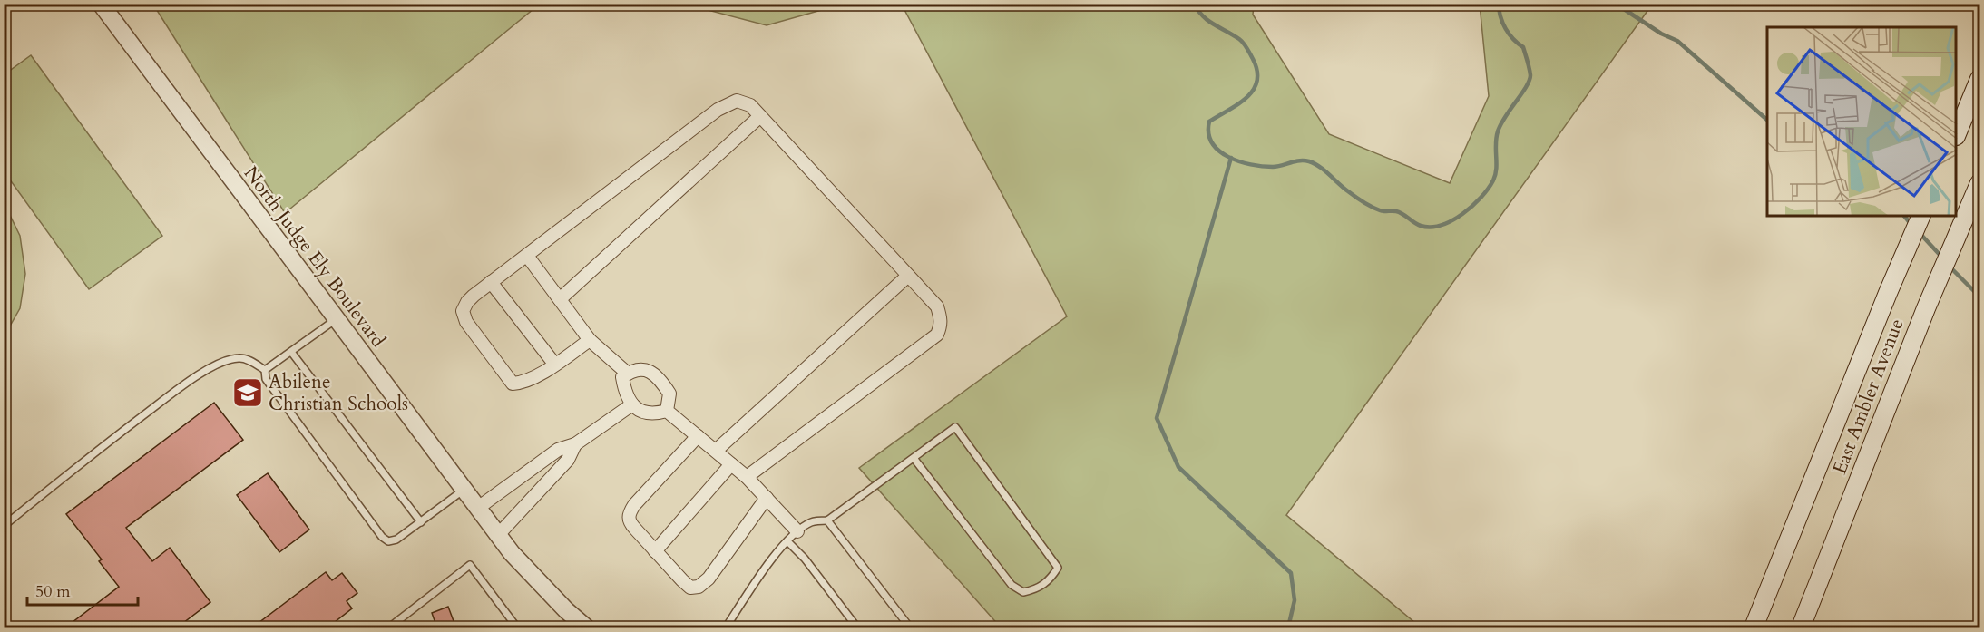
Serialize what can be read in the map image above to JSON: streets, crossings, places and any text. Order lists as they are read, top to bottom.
{
  "streets": {
    "main road": ["East Ambler Avenue"],
    "street": ["North Judge Ely Boulevard"]
  },
  "places": {
    "school or university": ["Abilene Christian Schools"]
  },
  "scale_bar": "50 m"
}
